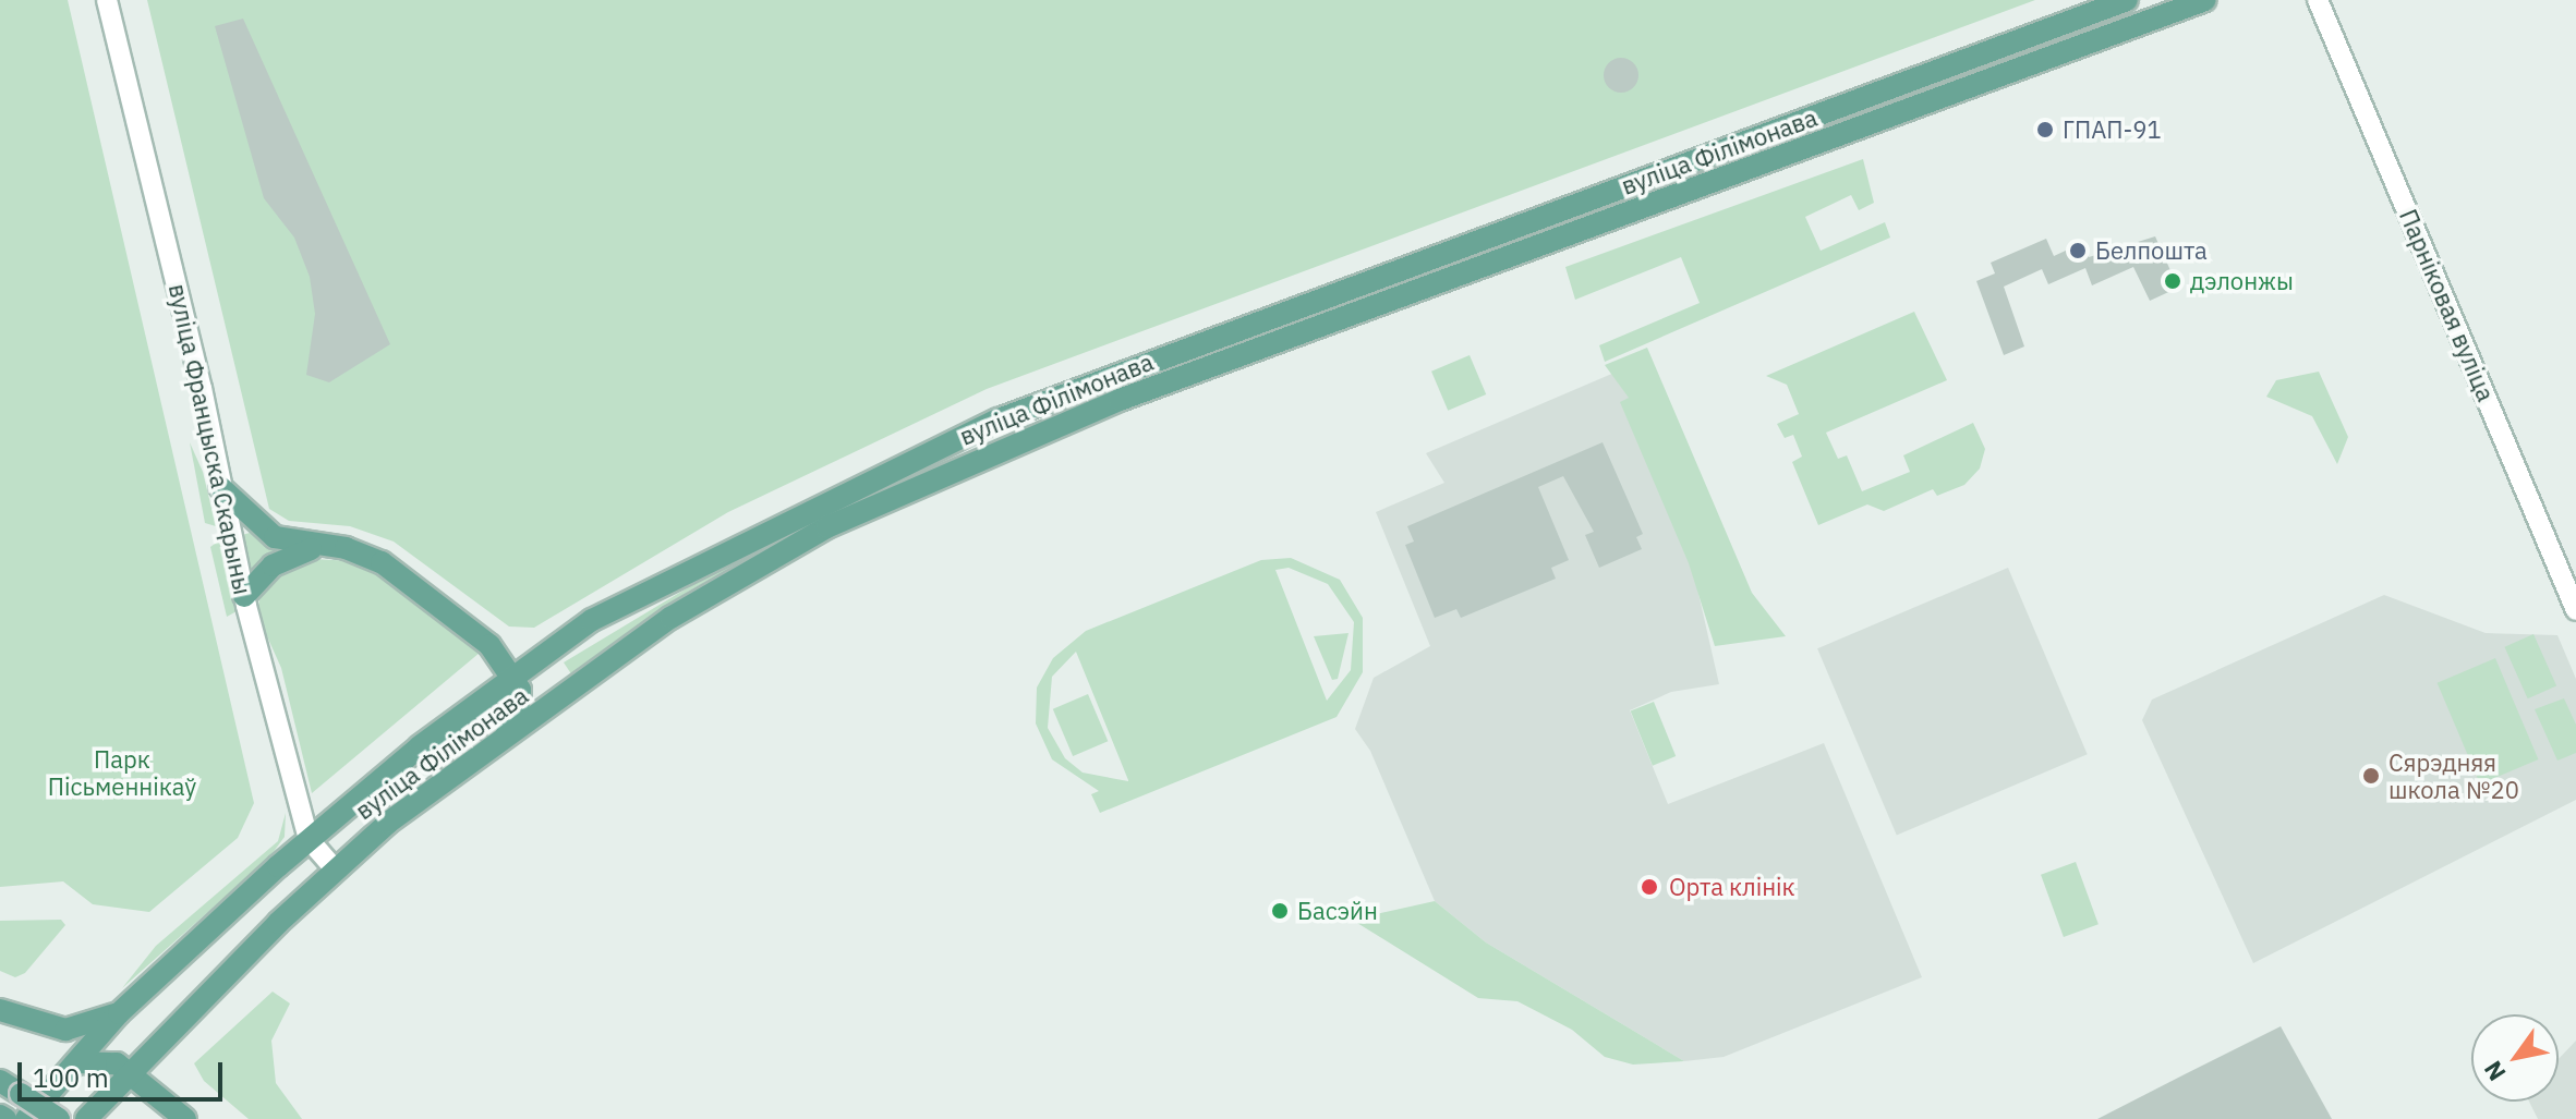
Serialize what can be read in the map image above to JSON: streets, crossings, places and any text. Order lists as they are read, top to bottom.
{
  "streets": {
    "main road": ["вуліца Філімонава", "Парніковая вуліца", "вуліца Францыска Скарыны"]
  },
  "crossings": [
    ["вуліца Філімонава", "вуліца Францыска Скарыны"]
  ],
  "parks": ["Парк Пісьменнікаў"],
  "places": [
    "ГПАП-91",
    "Белпошта",
    "дэлонжы",
    "Сярэдняя школа №20",
    "Орта клінік",
    "Басэйн"
  ],
  "scale_bar": "100 m",
  "north": "bottom left"
}
